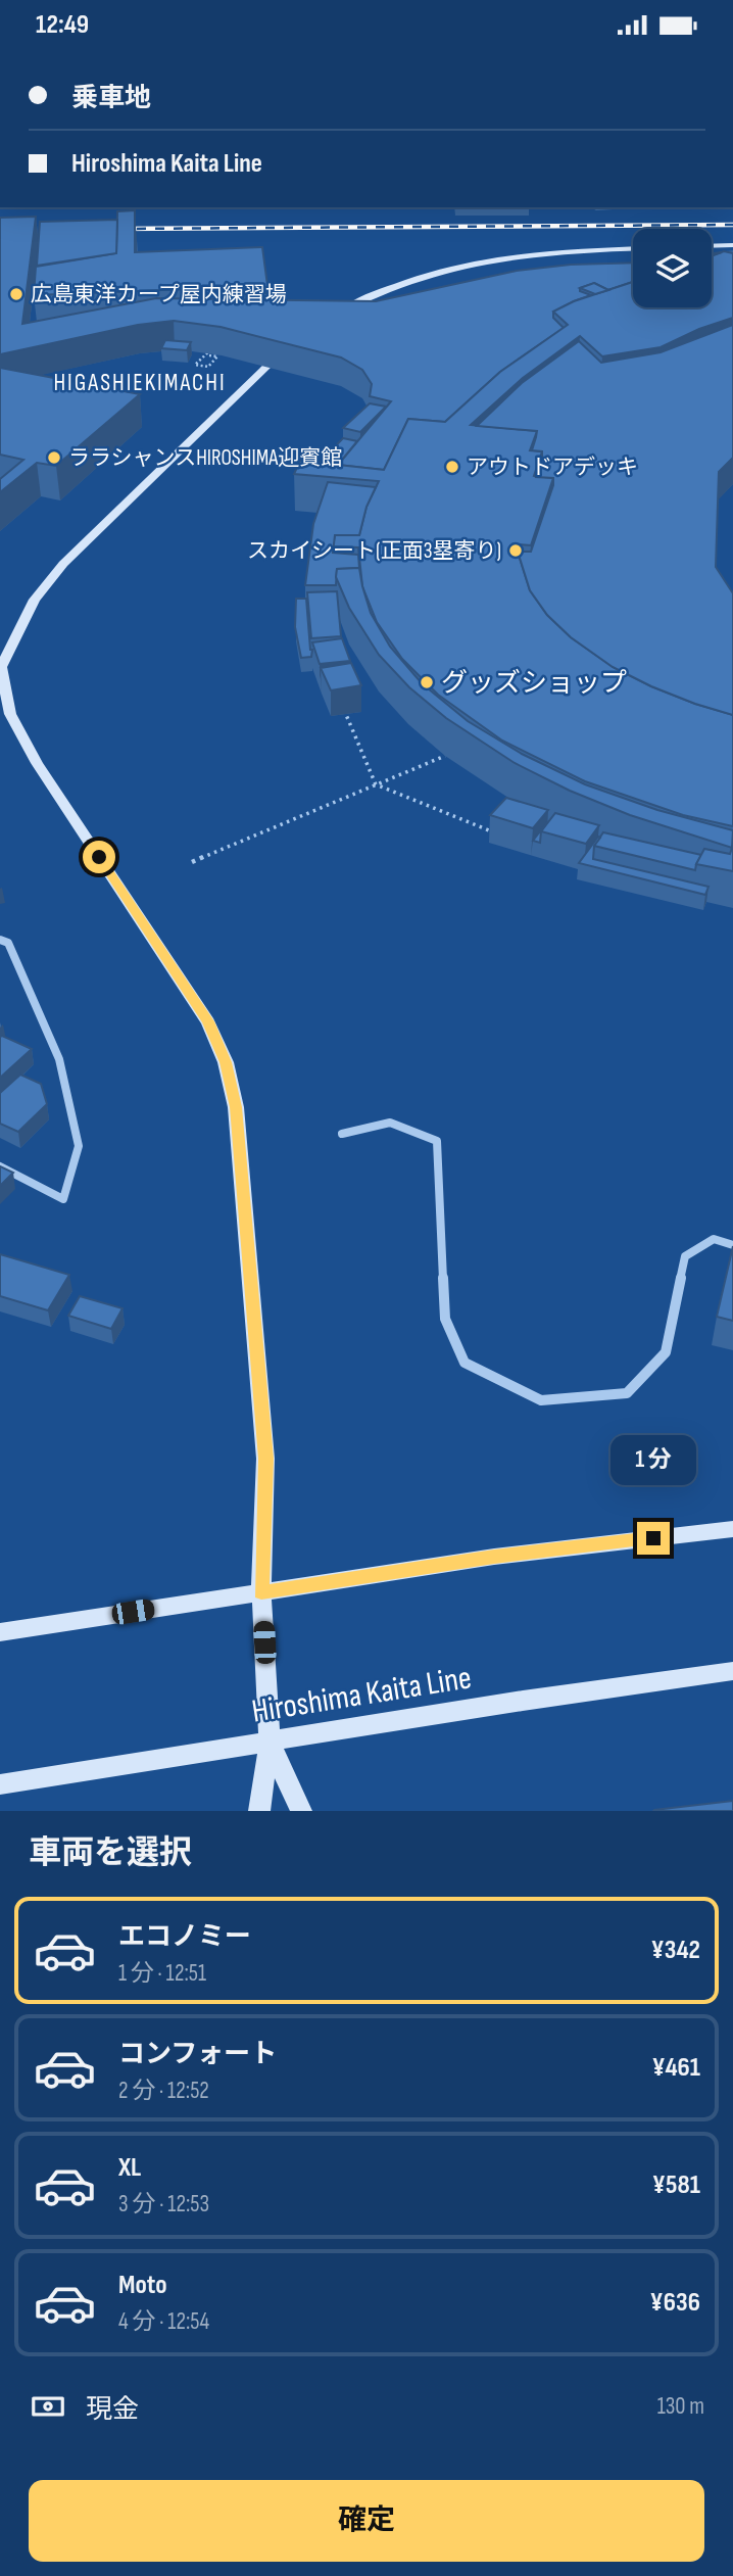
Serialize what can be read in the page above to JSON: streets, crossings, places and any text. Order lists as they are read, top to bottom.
{
  "streets": {
    "street": ["Hiroshima Kaita Line"]
  },
  "districts": ["HIGASHIEKIMACHI"],
  "places": [
    "広島東洋カープ屋内練習場",
    "ララシャンスHIROSHIMA迎賓館",
    "アウトドアデッキ",
    "スカイシート(正面3塁寄り)",
    "グッズショップ"
  ],
  "page": {
    "status": "12:49",
    "banner": ["乗車地", "Hiroshima Kaita Line"],
    "bubble": "1 分",
    "heading": "車両を選択",
    "list": [
      {
        "name": "エコノミー",
        "note": "1 分 · 12:51",
        "value": "¥342"
      },
      {
        "name": "コンフォート",
        "note": "2 分 · 12:52",
        "value": "¥461"
      },
      {
        "name": "XL",
        "note": "3 分 · 12:53",
        "value": "¥581"
      },
      {
        "name": "Moto",
        "note": "4 分 · 12:54",
        "value": "¥636"
      }
    ],
    "pay": ["現金", "130 m"],
    "buttons": "確定"
  }
}
